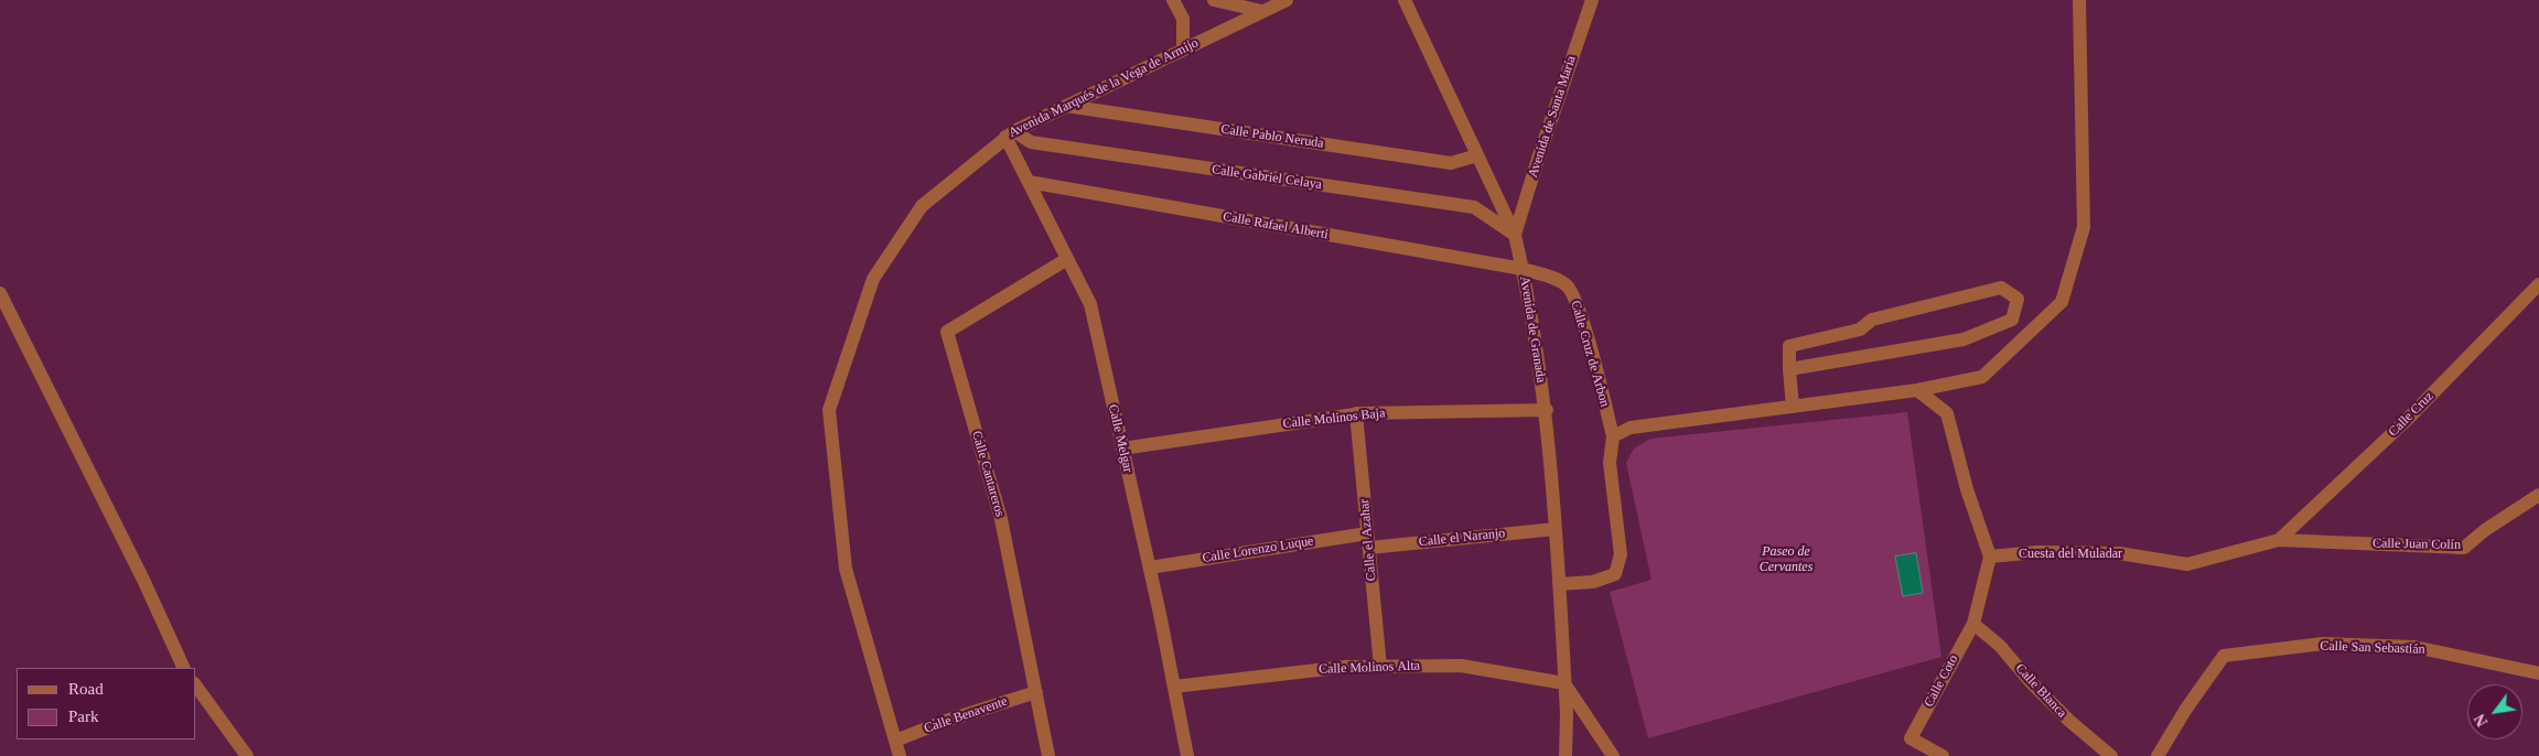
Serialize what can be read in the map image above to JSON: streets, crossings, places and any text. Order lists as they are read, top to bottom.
{
  "streets": {
    "street": [
      "Avenida Marqués de la Vega de Armijo",
      "Avenida de Santa María",
      "Calle Pablo Neruda",
      "Calle Gabriel Celaya",
      "Calle Rafael Alberti",
      "Avenida de Granada",
      "Calle Cruz de Arbon",
      "Calle Cruz",
      "Calle Molinos Baja",
      "Calle Melgar",
      "Calle Cantareros",
      "Calle el Naranjo",
      "Calle el Azahar",
      "Calle Juan Colín",
      "Calle Lorenzo Luque",
      "Cuesta del Muladar",
      "Calle San Sebastián",
      "Calle Molinos Alta",
      "Calle Coto",
      "Calle Blanca",
      "Calle Benavente"
    ]
  },
  "crossings": [
    ["Avenida Marqués de la Vega de Armijo", "Calle Pablo Neruda"],
    ["Avenida Marqués de la Vega de Armijo", "Calle Gabriel Celaya"],
    ["Avenida Marqués de la Vega de Armijo", "Calle Melgar"],
    ["Avenida Marqués de la Vega de Armijo", "Calle Benavente"],
    ["Avenida de Santa María", "Calle Gabriel Celaya"],
    ["Avenida de Santa María", "Avenida de Granada"],
    ["Calle Pablo Neruda", "Avenida de Granada"],
    ["Calle Gabriel Celaya", "Avenida de Granada"],
    ["Calle Gabriel Celaya", "Calle Melgar"],
    ["Calle Rafael Alberti", "Avenida de Granada"],
    ["Calle Rafael Alberti", "Calle Cruz de Arbon"],
    ["Calle Rafael Alberti", "Calle Melgar"],
    ["Avenida de Granada", "Calle Cruz de Arbon"],
    ["Avenida de Granada", "Calle Molinos Baja"],
    ["Avenida de Granada", "Calle el Naranjo"],
    ["Avenida de Granada", "Calle Molinos Alta"],
    ["Calle Cruz", "Calle Juan Colín"],
    ["Calle Cruz", "Cuesta del Muladar"],
    ["Calle Molinos Baja", "Calle Melgar"],
    ["Calle Molinos Baja", "Calle el Azahar"],
    ["Calle Melgar", "Calle Cantareros"],
    ["Calle Melgar", "Calle Lorenzo Luque"],
    ["Calle Melgar", "Calle Molinos Alta"],
    ["Calle Cantareros", "Calle Benavente"],
    ["Calle el Naranjo", "Calle el Azahar"],
    ["Calle el Naranjo", "Calle Lorenzo Luque"],
    ["Calle el Azahar", "Calle Lorenzo Luque"],
    ["Calle el Azahar", "Calle Molinos Alta"],
    ["Calle Juan Colín", "Cuesta del Muladar"],
    ["Calle Coto", "Calle Blanca"]
  ],
  "parks": ["Paseo de Cervantes"],
  "legend": ["Road", "Park"],
  "north": "bottom left"
}
